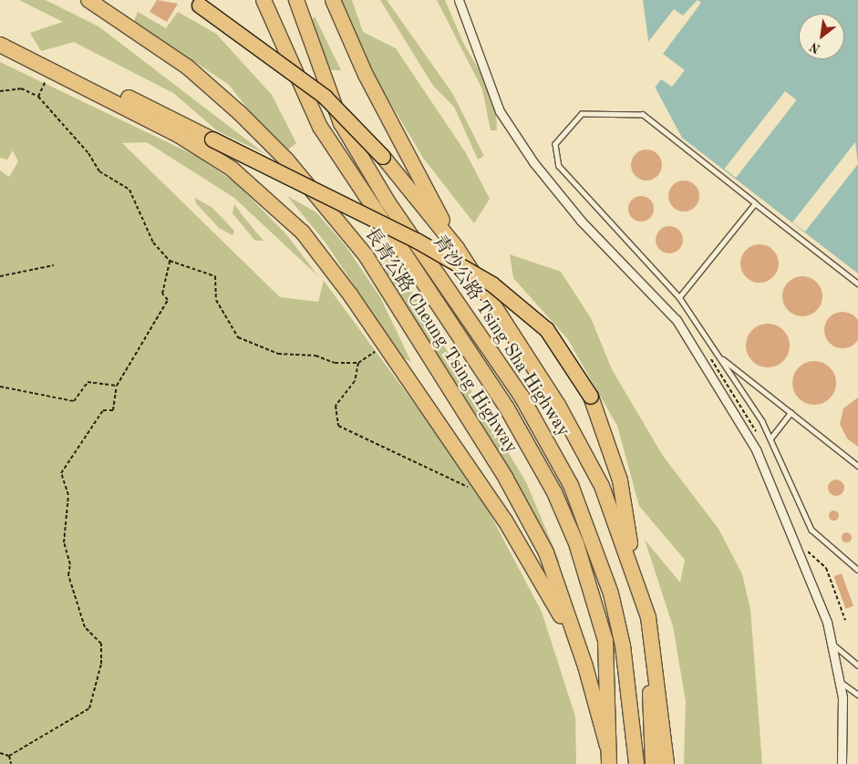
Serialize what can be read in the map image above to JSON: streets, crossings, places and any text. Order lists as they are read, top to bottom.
{
  "streets": {
    "highway": ["青沙公路 Tsing Sha Highway", "長青公路 Cheung Tsing Highway"]
  },
  "crossings": [
    ["青沙公路 Tsing Sha Highway", "長青公路 Cheung Tsing Highway"]
  ],
  "north": "bottom left"
}
